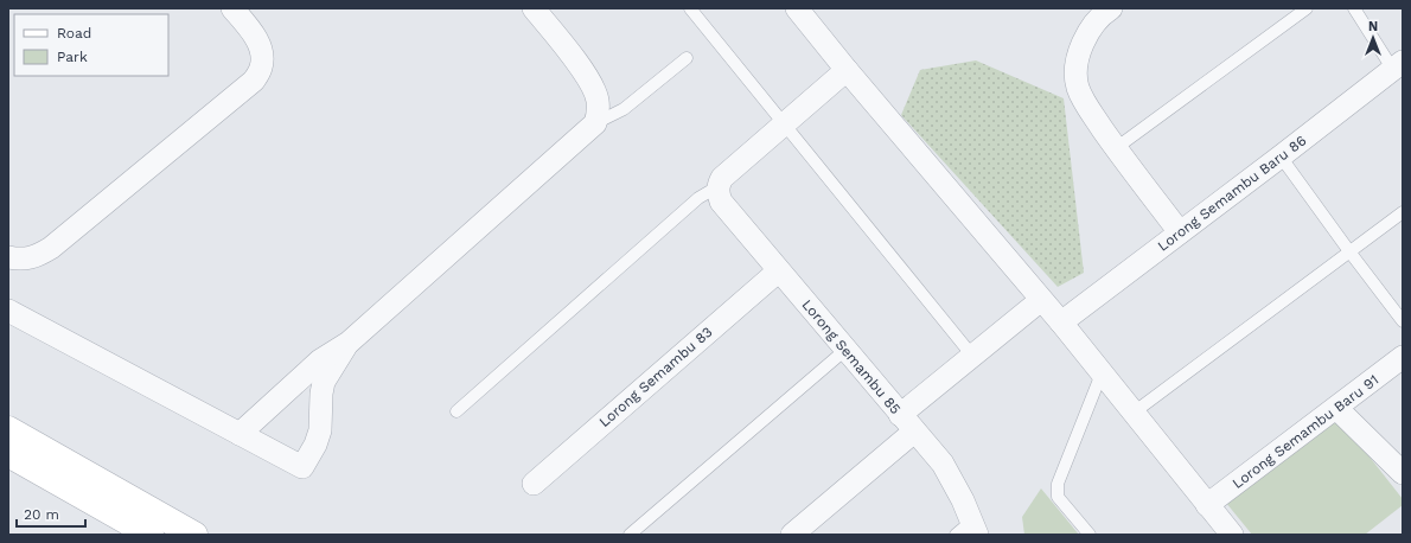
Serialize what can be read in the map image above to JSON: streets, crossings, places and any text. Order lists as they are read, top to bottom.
{
  "streets": {
    "street": [
      "Lorong Semambu Baru 86",
      "Lorong Semambu 85",
      "Lorong Semambu 83",
      "Lorong Semambu Baru 91"
    ]
  },
  "crossings": [
    ["Lorong Semambu 85", "Lorong Semambu 83"]
  ],
  "legend": ["Road", "Park"],
  "scale_bar": "20 m",
  "north": "top"
}
